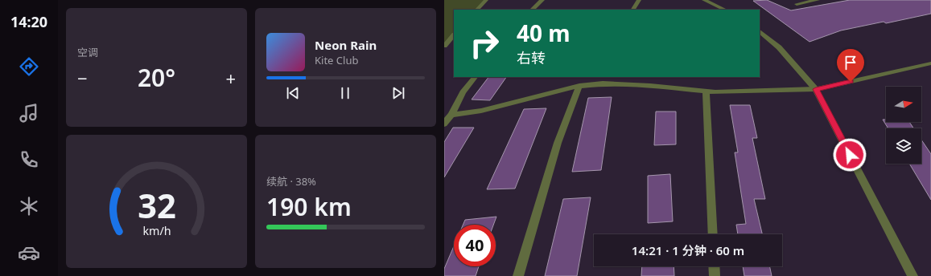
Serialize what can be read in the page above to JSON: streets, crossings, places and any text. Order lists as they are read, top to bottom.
{
  "north": "right",
  "page": {
    "tabs": "14:20",
    "tile": [
      "空调",
      ["续航 · 38%", "190 km"]
    ],
    "turn": ["40 m", "右转"],
    "song": ["Neon Rain", "Kite Club"],
    "heat": ["−", "20°", "+"],
    "limit": "40",
    "trip": "14:21 · 1 分钟 · 60 m",
    "gauge": ["32", "km/h"]
  }
}
